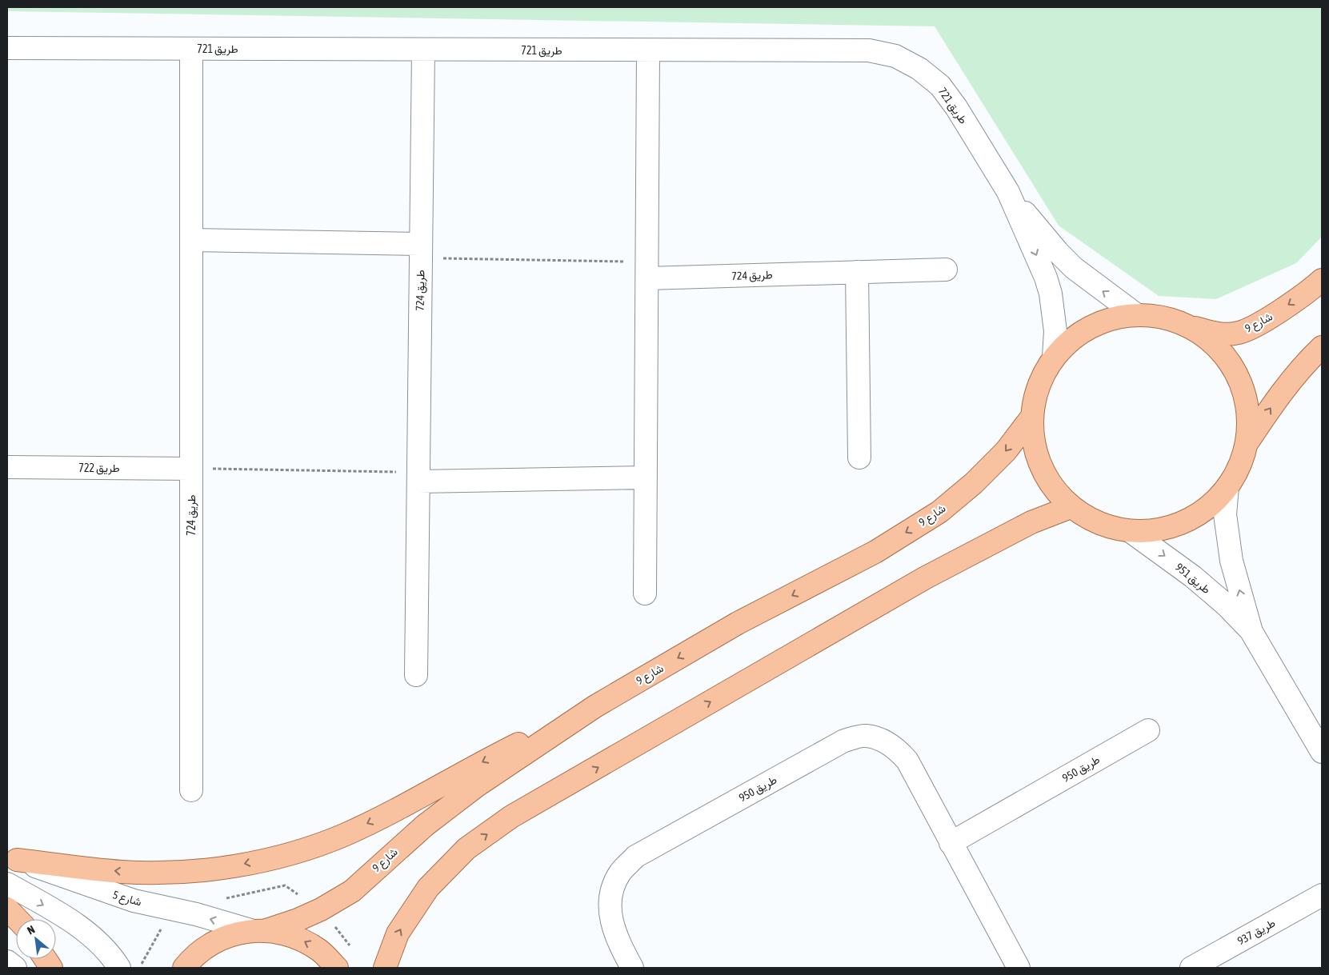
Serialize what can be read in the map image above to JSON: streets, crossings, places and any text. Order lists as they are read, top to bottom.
{
  "streets": {
    "main road": ["شارع 9"],
    "street": [
      "طريق 721",
      "طريق 724",
      "طريق 722",
      "طريق 951",
      "طريق 950",
      "شارع 5",
      "طريق 937"
    ]
  },
  "crossings": [
    ["طريق 721", "طريق 724"],
    ["طريق 724", "طريق 722"],
    ["شارع 9", "شارع 5"]
  ],
  "north": "top left"
}
